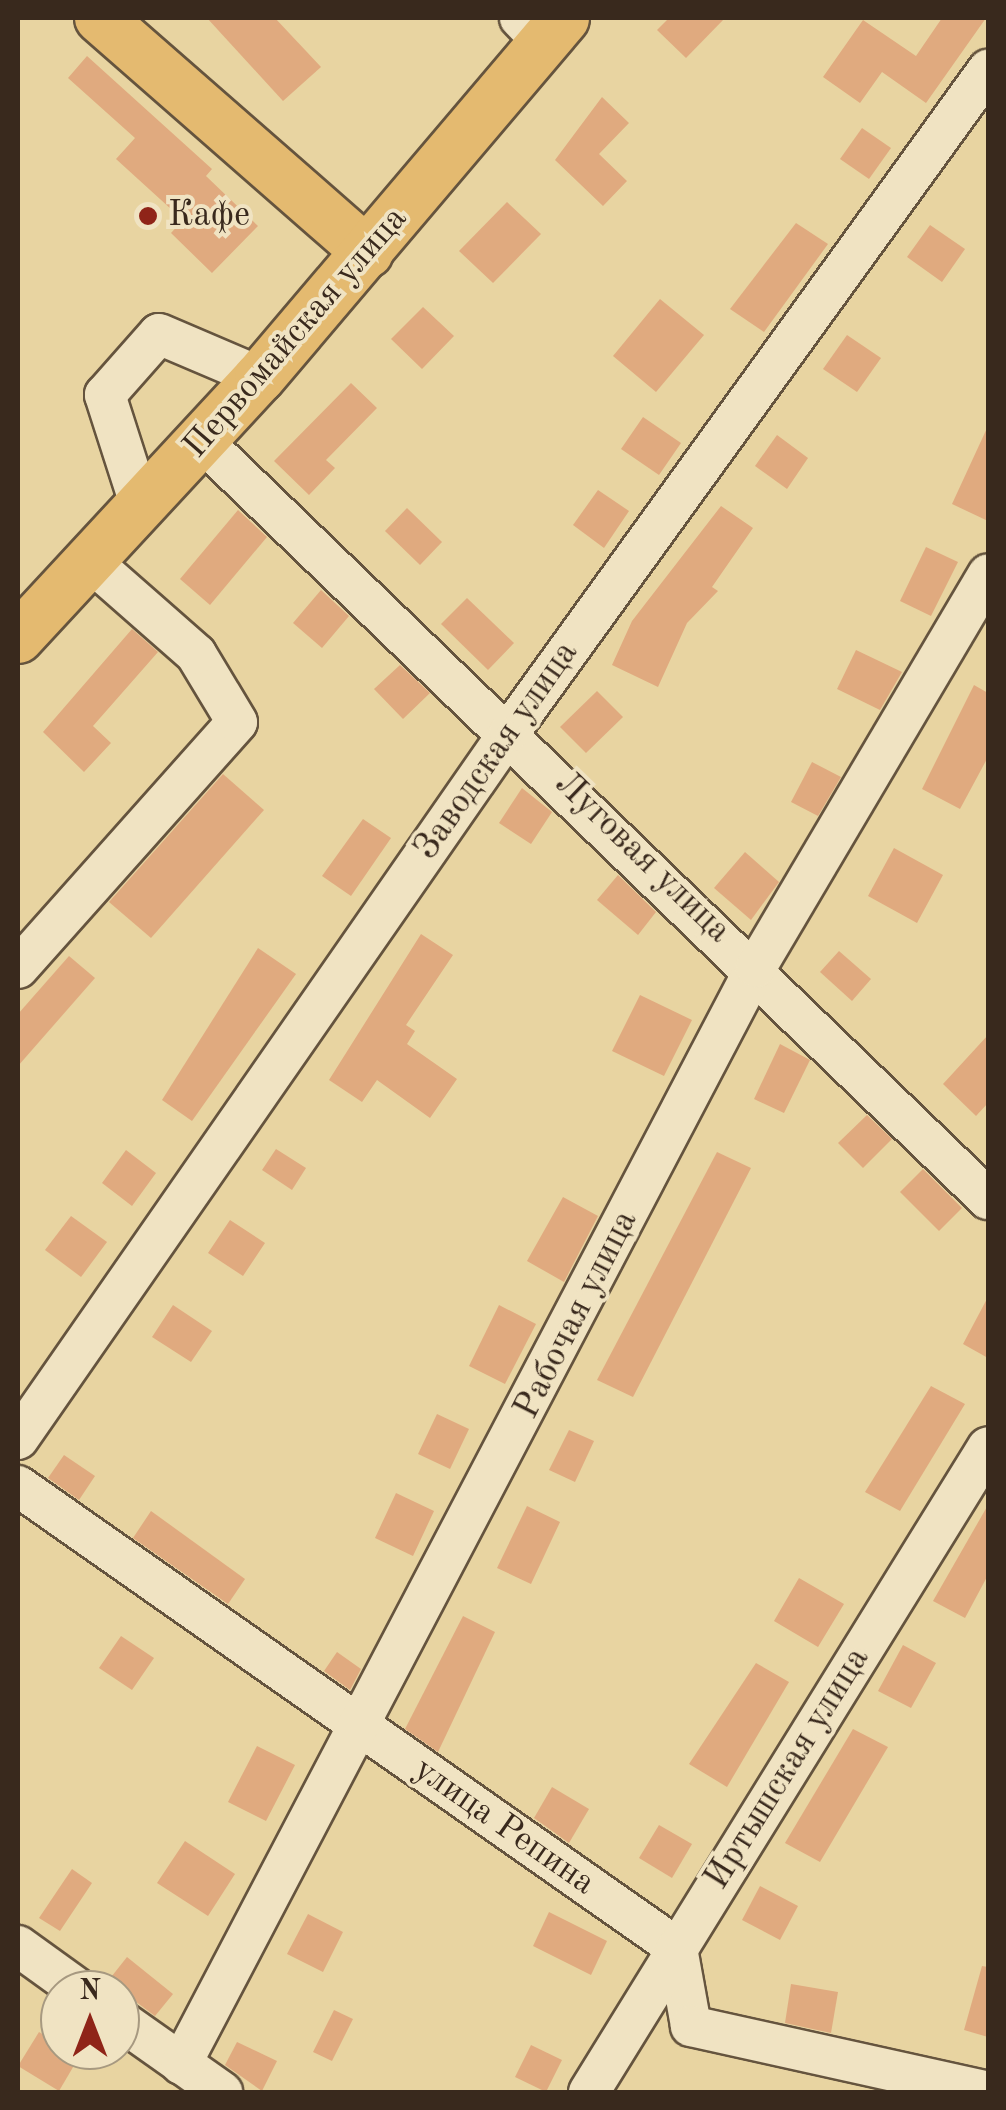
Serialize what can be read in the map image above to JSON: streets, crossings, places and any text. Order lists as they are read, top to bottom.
{
  "streets": {
    "main road": ["Первомайская улица"],
    "street": [
      "Заводская улица",
      "Луговая улица",
      "Рабочая улица",
      "Иртышская улица",
      "улица Репина"
    ]
  },
  "crossings": [
    ["Первомайская улица", "Луговая улица"],
    ["Заводская улица", "Луговая улица"],
    ["Луговая улица", "Рабочая улица"],
    ["Рабочая улица", "улица Репина"],
    ["Иртышская улица", "улица Репина"]
  ],
  "places": ["Кафе"],
  "north": "top"
}
